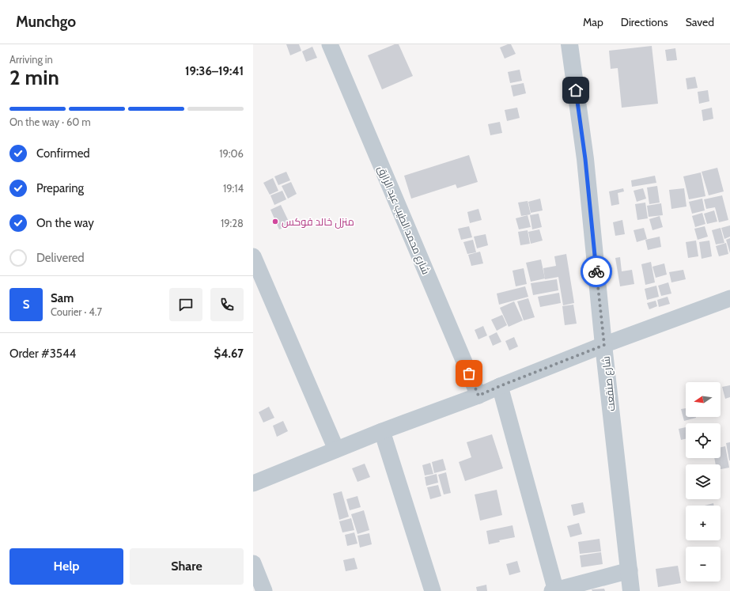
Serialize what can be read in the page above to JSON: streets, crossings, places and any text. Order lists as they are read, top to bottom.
{
  "streets": {
    "street": ["شارع محمد الطيب عبد الرازق", "شارع صنقعت"]
  },
  "places": ["منزل خالد فوكس"],
  "north": "left",
  "page": {
    "header": "Munchgo",
    "nav": ["Map", "Directions", "Saved"],
    "heading": ["2 min", "Arriving in", "19:36–19:41"],
    "panel": [
      "Sam",
      "Courier · 4.7",
      "Order #3544",
      "$4.67"
    ],
    "bar": "On the way · 60 m",
    "list": [
      ["Confirmed", "19:06"],
      ["Preparing", "19:14"],
      ["On the way", "19:28"],
      "Delivered"
    ],
    "round": "S",
    "map_buttons": ["+", "−"],
    "buttons": ["Help", "Share"]
  }
}
